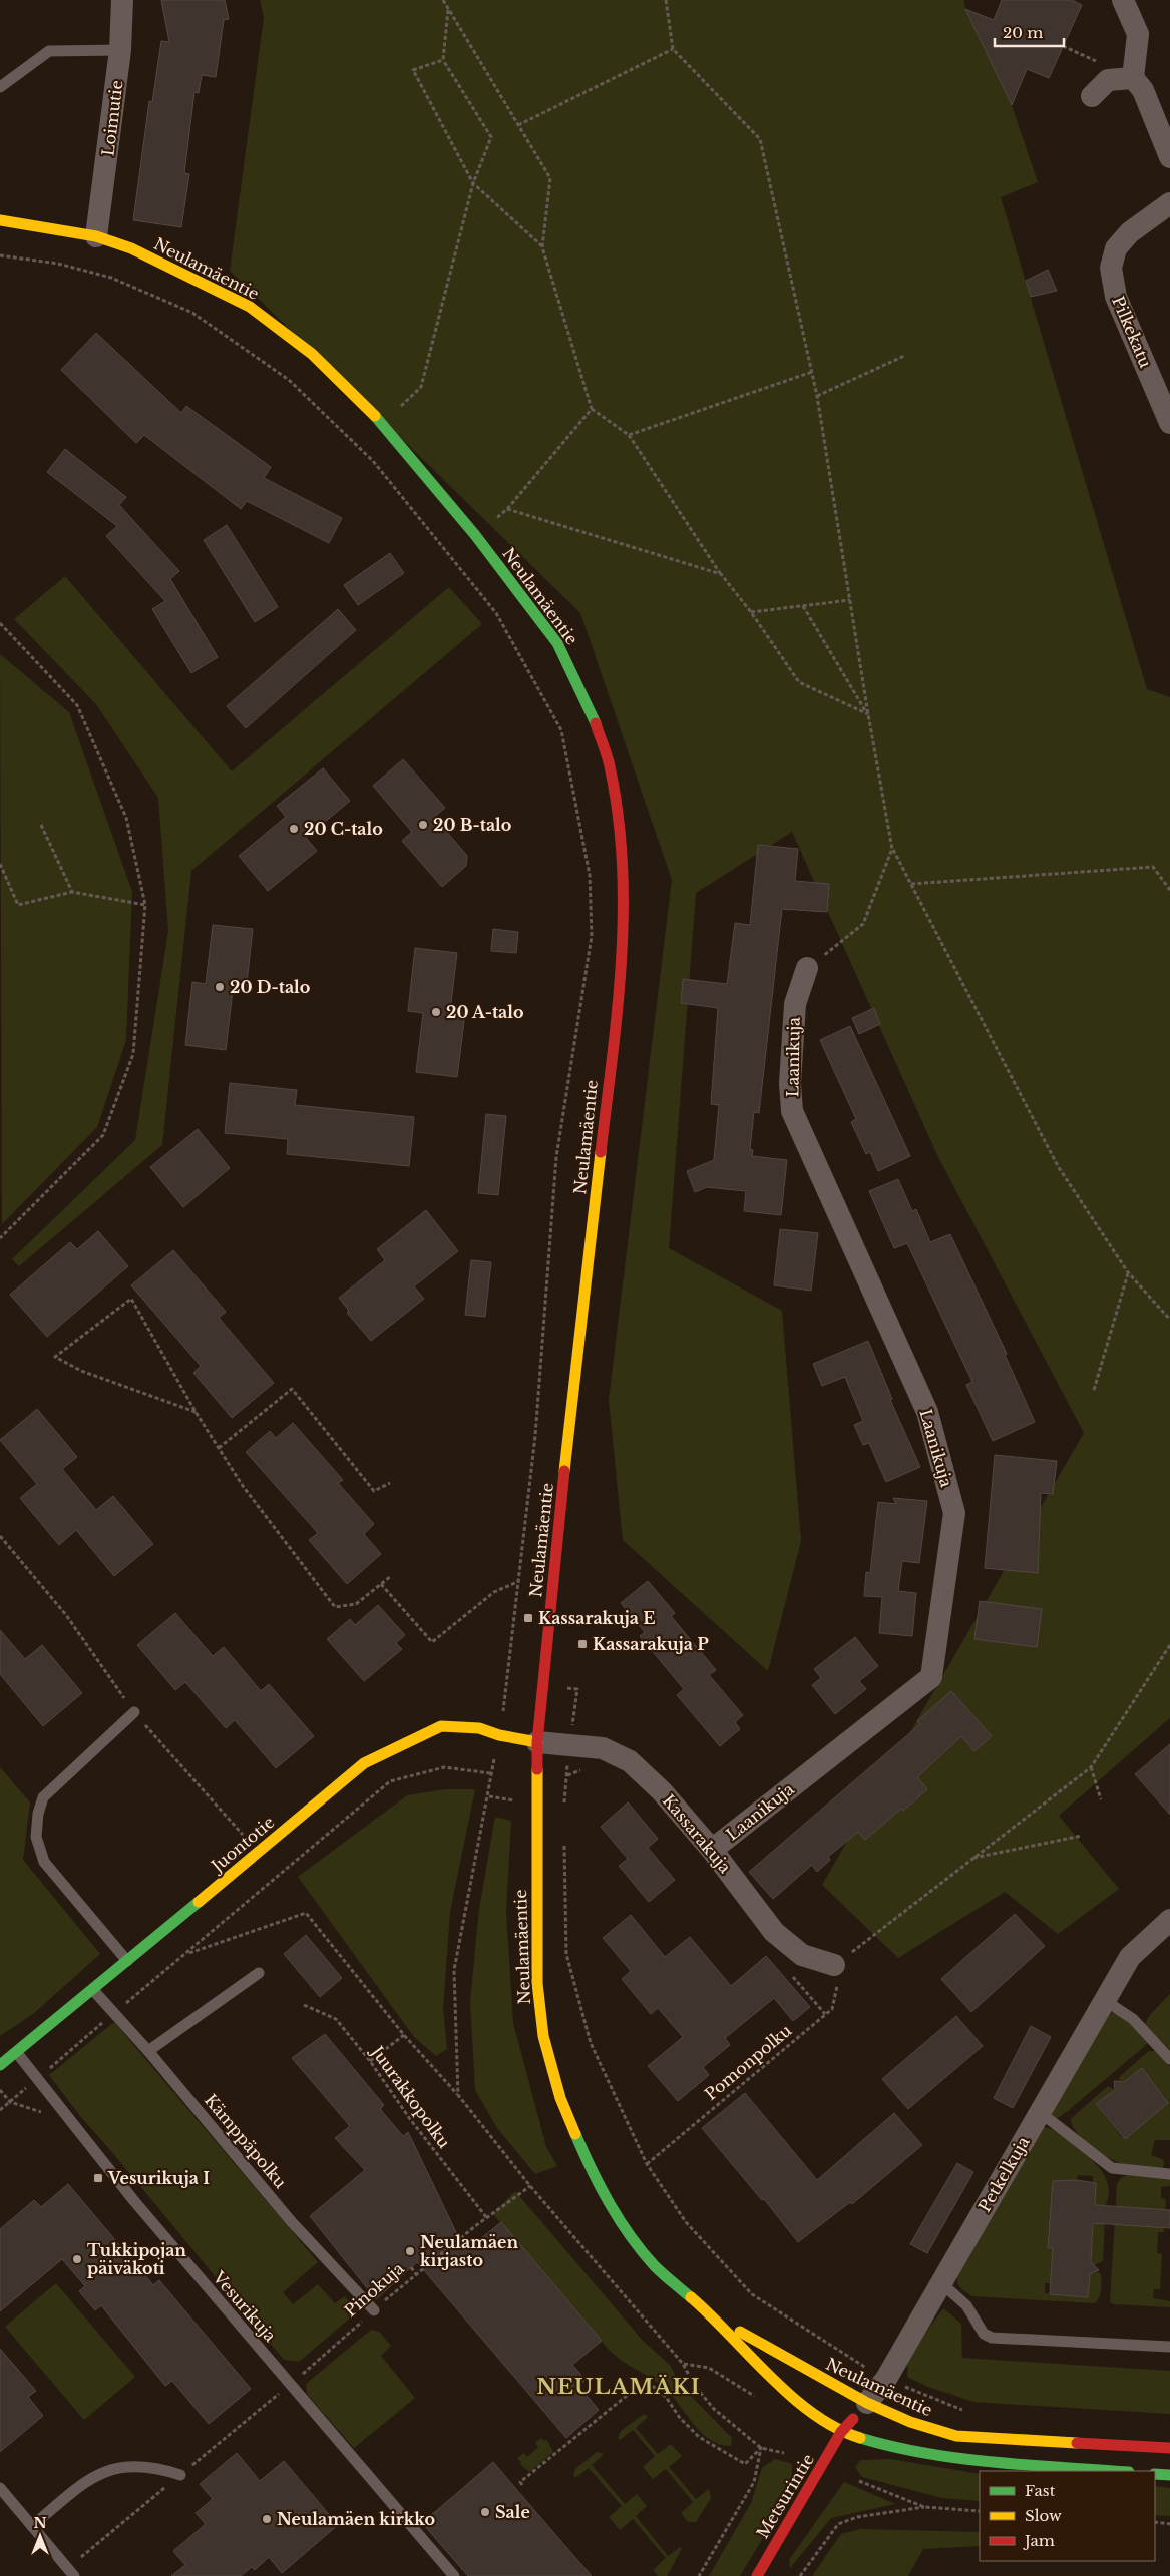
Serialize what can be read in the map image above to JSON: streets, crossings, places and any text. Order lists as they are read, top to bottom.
{
  "streets": {
    "street": [
      "Loimutie",
      "Neulamäentie",
      "Pilkekatu",
      "Laanikuja",
      "Kassarakuja",
      "Juontotie",
      "Petkelkuja",
      "Metsurintie"
    ],
    "lane": ["Kämppäpolku", "Vesurikuja"],
    "path": ["Pomonpolku", "Juurakkopolku", "Pinokuja"]
  },
  "crossings": [
    ["Loimutie", "Neulamäentie"],
    ["Neulamäentie", "Kassarakuja"],
    ["Neulamäentie", "Juontotie"],
    ["Neulamäentie", "Petkelkuja"],
    ["Neulamäentie", "Metsurintie"],
    ["Laanikuja", "Kassarakuja"],
    ["Kassarakuja", "Juontotie"],
    ["Kassarakuja", "Pomonpolku"],
    ["Juontotie", "Kämppäpolku"],
    ["Juontotie", "Vesurikuja"],
    ["Juurakkopolku", "Pinokuja"],
    ["Kämppäpolku", "Pinokuja"],
    ["Petkelkuja", "Metsurintie"],
    ["Pinokuja", "Vesurikuja"]
  ],
  "districts": ["NEULAMÄKI"],
  "places": {
    "other": [
      "20 B-talo",
      "20 C-talo",
      "20 D-talo",
      "20 A-talo",
      "Neulamäen kirjasto",
      "Tukkipojan päiväkoti",
      "Sale",
      "Neulamäen kirkko"
    ],
    "transit": ["Kassarakuja E", "Kassarakuja P", "Vesurikuja I"]
  },
  "legend": ["Fast", "Slow", "Jam"],
  "scale_bar": "20 m",
  "north": "top"
}
